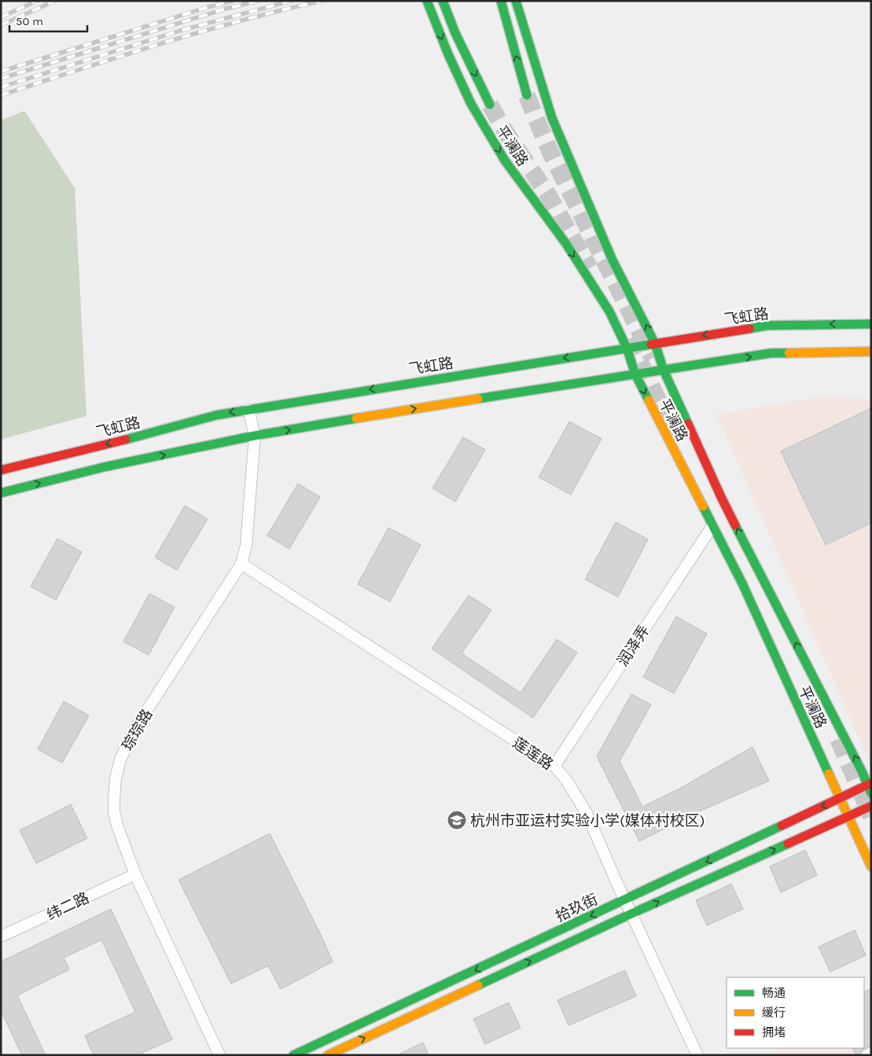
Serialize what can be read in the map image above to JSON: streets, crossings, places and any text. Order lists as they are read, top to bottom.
{
  "streets": {
    "main road": ["平澜路", "飞虹路", "拾玖街"],
    "street": [
      "润泽弄",
      "琮琮路",
      "莲莲路",
      "纬二路"
    ]
  },
  "crossings": [
    ["平澜路", "飞虹路"],
    ["平澜路", "润泽弄"],
    ["平澜路", "拾玖街"],
    ["飞虹路", "琮琮路"],
    ["润泽弄", "莲莲路"],
    ["琮琮路", "莲莲路"],
    ["琮琮路", "纬二路"],
    ["莲莲路", "拾玖街"]
  ],
  "places": {
    "school or university": ["杭州市亚运村实验小学(媒体村校区)"]
  },
  "legend": ["畅通", "缓行", "拥堵"],
  "scale_bar": "50 m"
}
